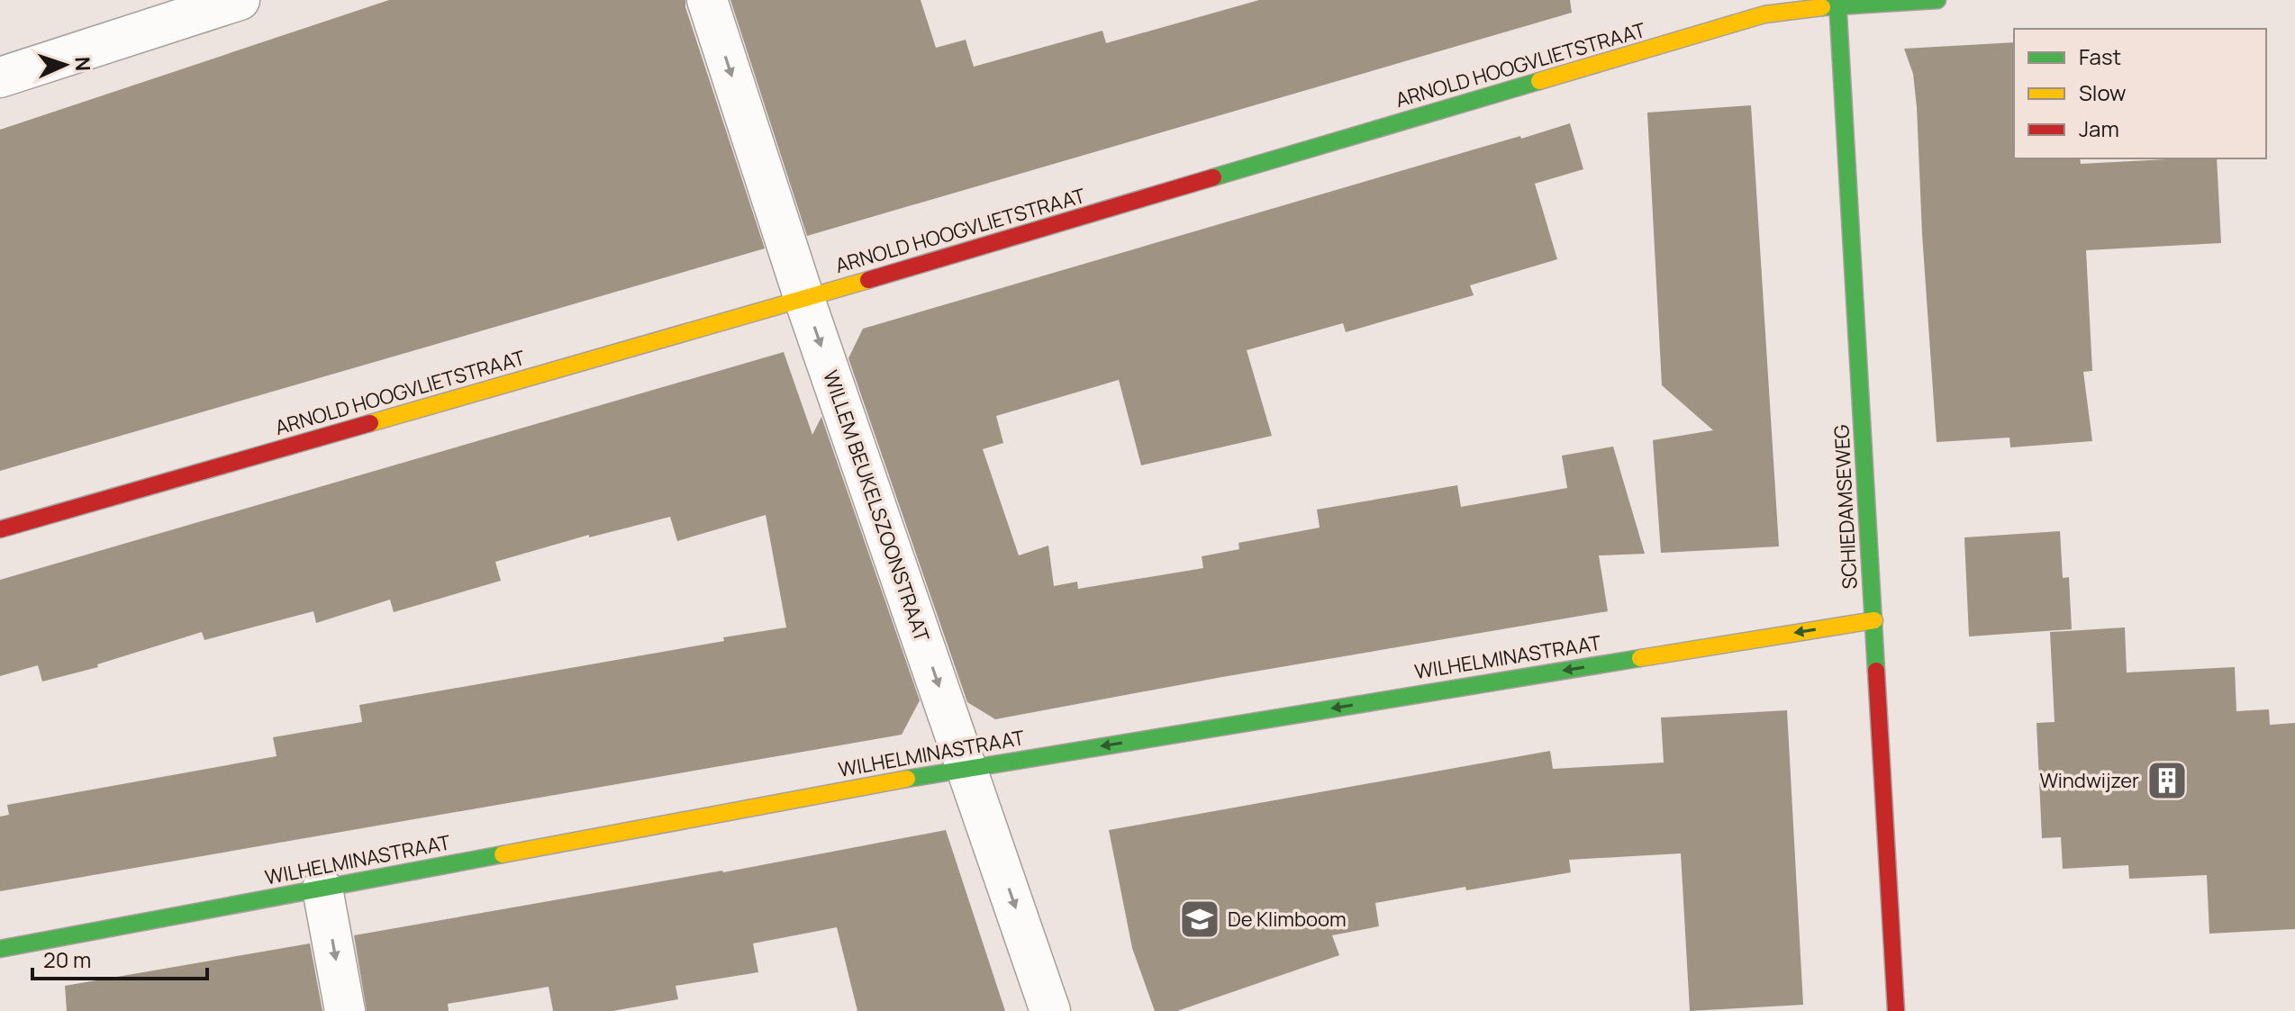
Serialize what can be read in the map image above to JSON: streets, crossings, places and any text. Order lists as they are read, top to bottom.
{
  "streets": {
    "street": [
      "ARNOLD HOOGVLIETSTRAAT",
      "WILLEM BEUKELSZOONSTRAAT",
      "SCHIEDAMSEWEG",
      "WILHELMINASTRAAT"
    ]
  },
  "crossings": [
    ["ARNOLD HOOGVLIETSTRAAT", "WILLEM BEUKELSZOONSTRAAT"],
    ["ARNOLD HOOGVLIETSTRAAT", "SCHIEDAMSEWEG"],
    ["WILLEM BEUKELSZOONSTRAAT", "WILHELMINASTRAAT"],
    ["SCHIEDAMSEWEG", "WILHELMINASTRAAT"]
  ],
  "one_way": ["WILLEM BEUKELSZOONSTRAAT", "WILHELMINASTRAAT"],
  "places": {
    "building": ["Windwijzer"],
    "school or university": ["De Klimboom"]
  },
  "legend": ["Fast", "Slow", "Jam"],
  "scale_bar": "20 m",
  "north": "right"
}
